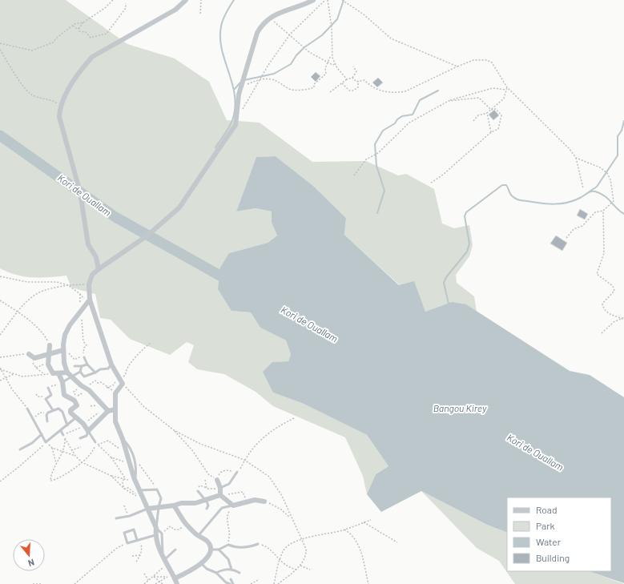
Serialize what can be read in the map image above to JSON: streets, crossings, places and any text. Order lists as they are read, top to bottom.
{
  "water": ["Kori de Ouallam", "Bangou Kirey"],
  "legend": [
    "Road",
    "Park",
    "Water",
    "Building"
  ],
  "north": "bottom"
}
